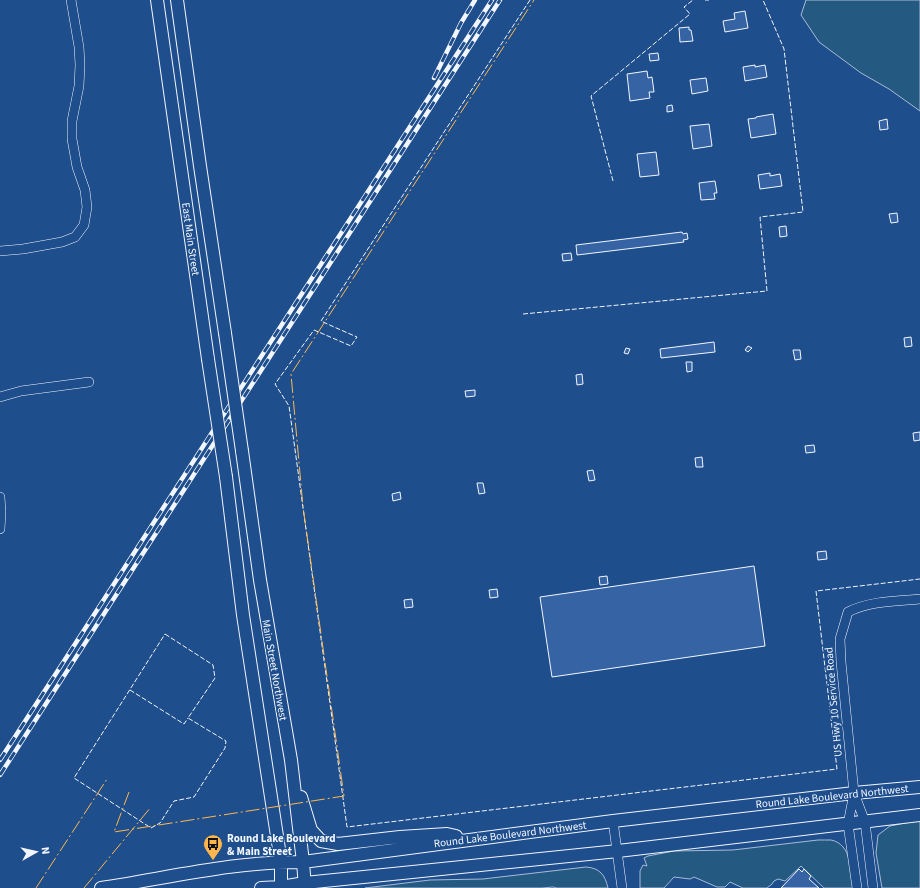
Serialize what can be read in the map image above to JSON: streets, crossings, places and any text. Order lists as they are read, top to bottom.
{
  "streets": {
    "main road": ["East Main Street", "Main Street Northwest", "Round Lake Boulevard Northwest"],
    "street": ["US Hwy 10 Service Road"]
  },
  "crossings": [
    ["East Main Street", "Main Street Northwest"],
    ["Main Street Northwest", "Round Lake Boulevard Northwest"],
    ["US Hwy 10 Service Road", "Round Lake Boulevard Northwest"]
  ],
  "places": {
    "bus stop": ["Round Lake Boulevard & Main Street"]
  },
  "north": "right"
}
